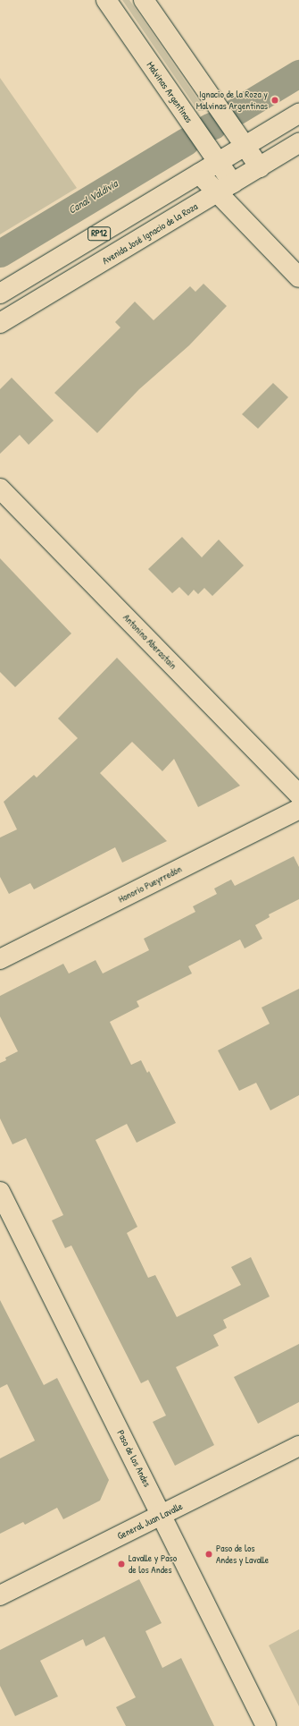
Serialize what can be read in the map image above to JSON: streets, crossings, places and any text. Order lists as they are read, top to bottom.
{
  "streets": {
    "street": [
      "Malvinas Argentinas",
      "RP12",
      "Avenida José Ignacio de la Roza",
      "Antonino Aberastain",
      "Honorio Pueyrredón",
      "Paso de los Andes",
      "General Juan Lavalle"
    ]
  },
  "crossings": [
    ["Malvinas Argentinas", "RP12"],
    ["Malvinas Argentinas", "Avenida José Ignacio de la Roza"],
    ["Paso de los Andes", "General Juan Lavalle"]
  ],
  "water": ["Canal Valdivia"],
  "places": ["Ignacio de la Roza y Malvinas Argentinas", "Paso de los Andes y Lavalle", "Lavalle y Paso de los Andes"]
}
